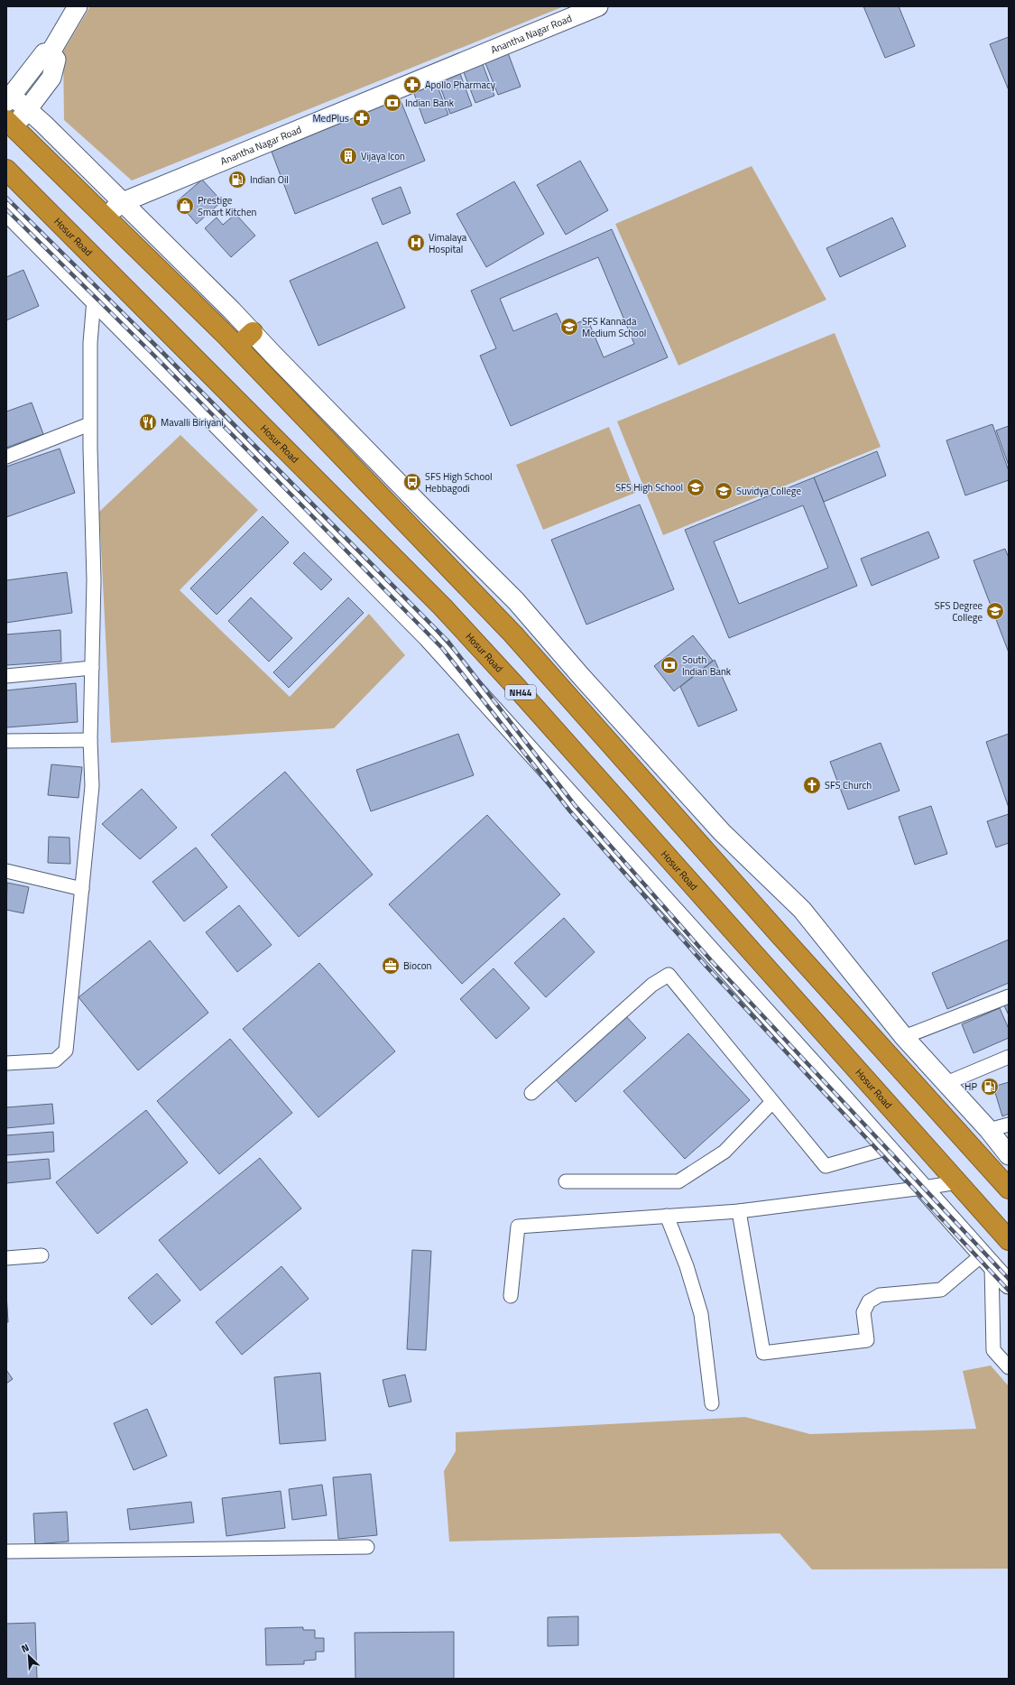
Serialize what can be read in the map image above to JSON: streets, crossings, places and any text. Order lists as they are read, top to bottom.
{
  "streets": {
    "highway": ["Hosur Road", "NH44"],
    "street": ["Anantha Nagar Road"]
  },
  "places": {
    "pharmacy": ["Apollo Pharmacy", "MedPlus"],
    "bank": ["Indian Bank", "South Indian Bank"],
    "building": ["Vijaya Icon"],
    "fuel station": ["Indian Oil", "HP"],
    "shop": ["Prestige Smart Kitchen"],
    "hospital": ["Vimalaya Hospital"],
    "school or university": [
      "SFS Kannada Medium School",
      "SFS High School",
      "Suvidya College",
      "SFS Degree College"
    ],
    "restaurant": ["Mavalli Biriyani"],
    "bus stop": ["SFS High School Hebbagodi"],
    "church": ["SFS Church"],
    "office": ["Biocon"]
  },
  "north": "top left"
}
